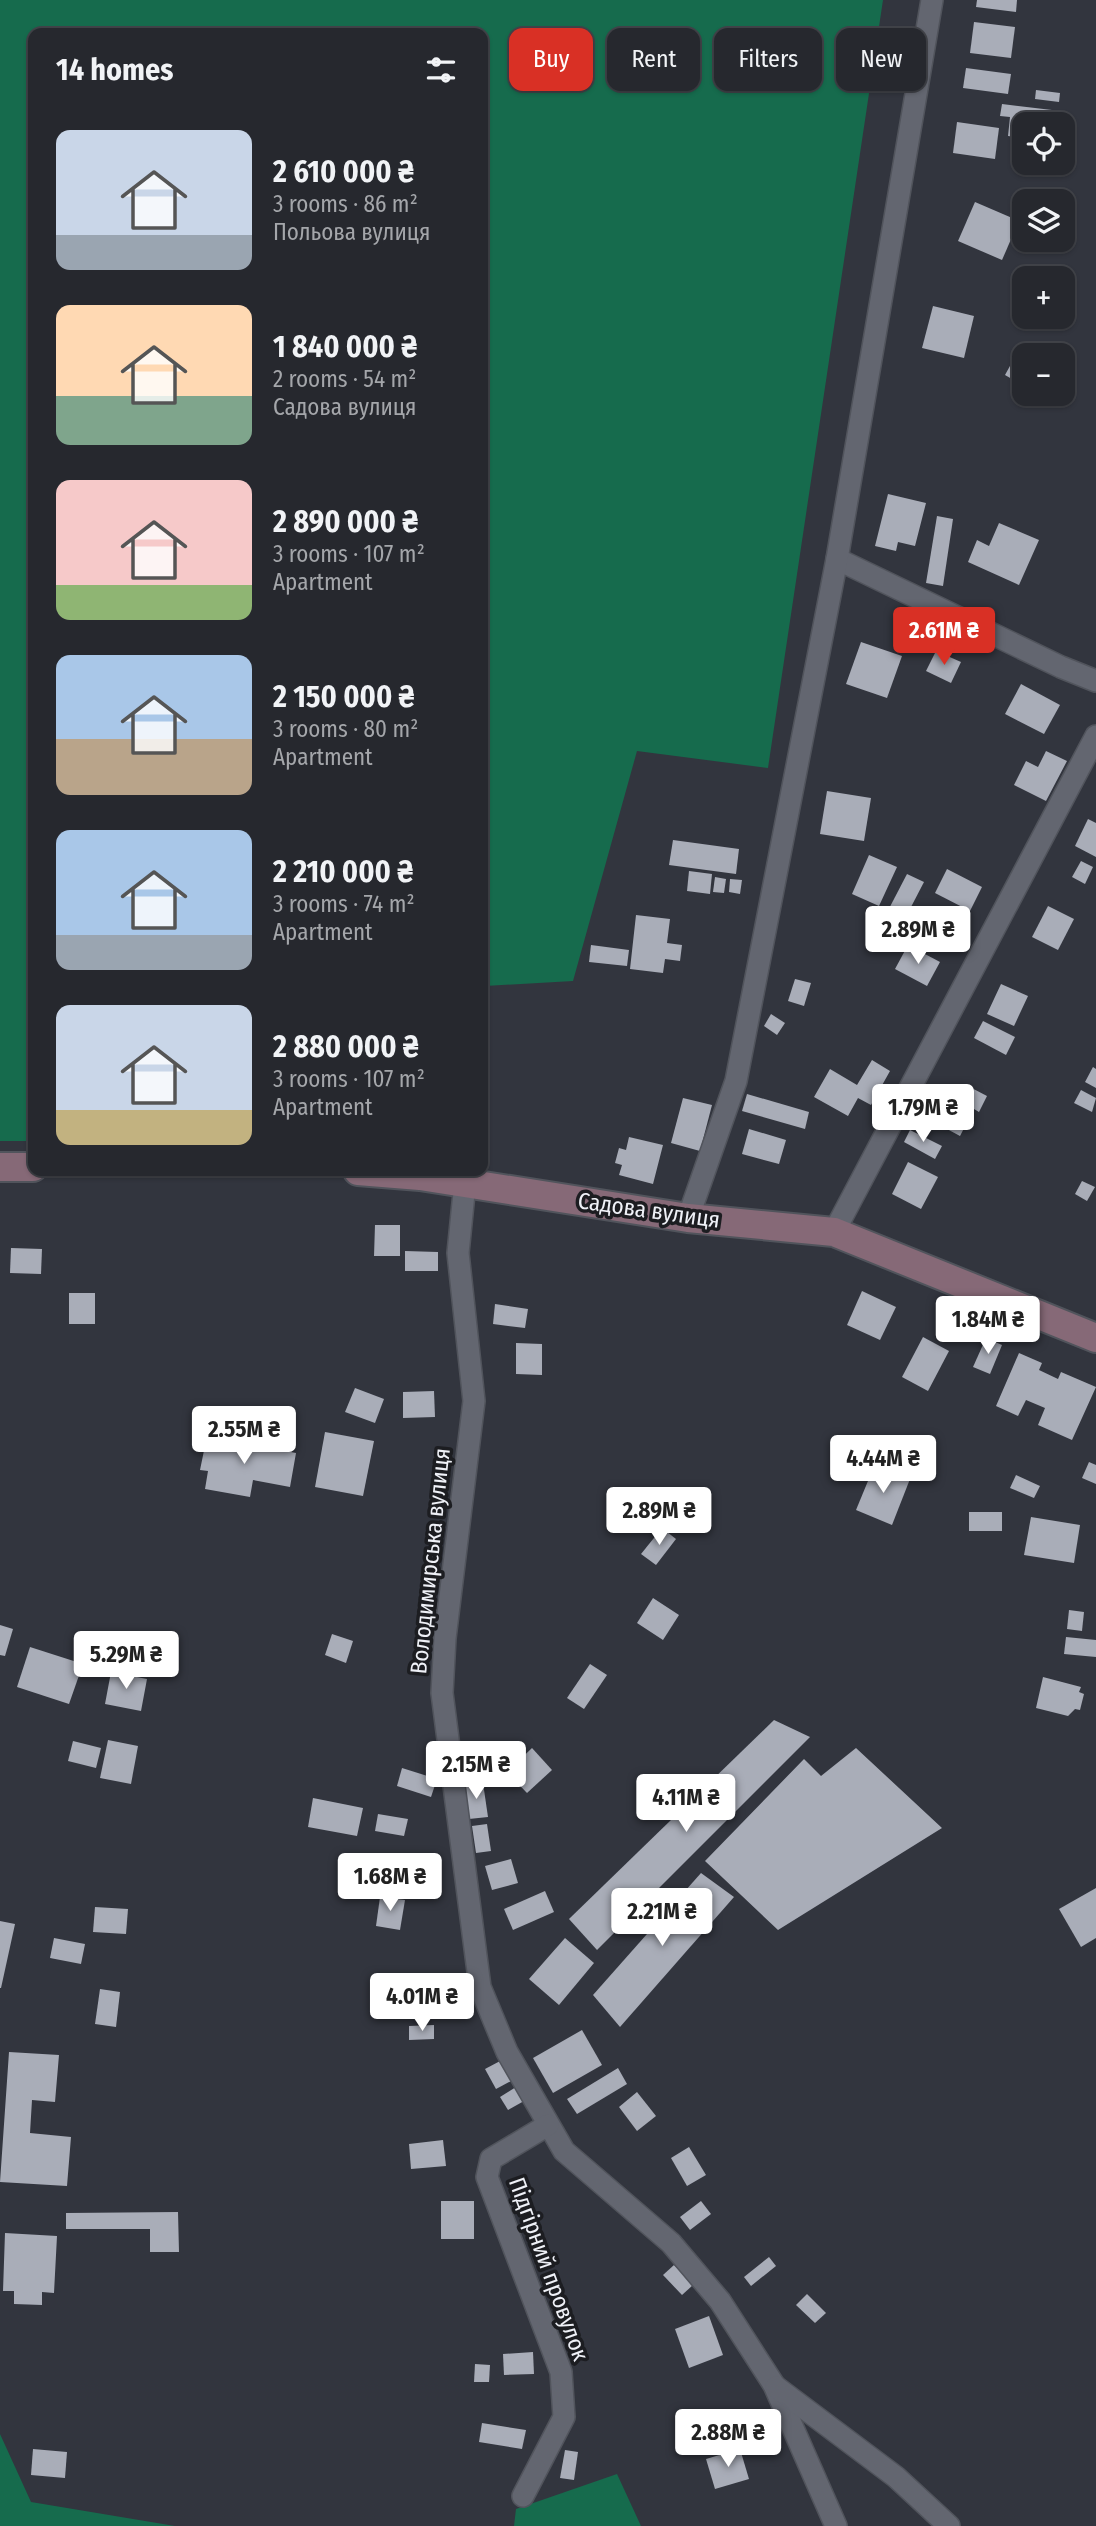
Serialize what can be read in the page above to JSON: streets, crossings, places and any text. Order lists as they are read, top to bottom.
{
  "streets": {
    "street": ["Садова вулиця", "Володимирська вулиця", "Підгірний провулок"]
  },
  "crossings": [
    ["Садова вулиця", "Володимирська вулиця"],
    ["Володимирська вулиця", "Підгірний провулок"]
  ],
  "page": {
    "chip": [
      "Buy",
      "Rent",
      "Filters",
      "New"
    ],
    "heading": "14 homes",
    "map_buttons": ["+", "−"],
    "list": [
      {
        "name": "2 610 000 ₴",
        "note": "3 rooms · 86 m² · Польова вулиця"
      },
      {
        "name": "1 840 000 ₴",
        "note": "2 rooms · 54 m² · Садова вулиця"
      },
      {
        "name": "2 890 000 ₴",
        "note": "3 rooms · 107 m² · Apartment"
      },
      {
        "name": "2 150 000 ₴",
        "note": "3 rooms · 80 m² · Apartment"
      },
      {
        "name": "2 210 000 ₴",
        "note": "3 rooms · 74 m² · Apartment"
      },
      {
        "name": "2 880 000 ₴",
        "note": "3 rooms · 107 m² · Apartment"
      }
    ],
    "price": [
      "2.61M ₴",
      "2.89M ₴",
      "1.79M ₴",
      "1.84M ₴",
      "2.55M ₴",
      "4.44M ₴",
      "2.89M ₴",
      "5.29M ₴",
      "2.15M ₴",
      "4.11M ₴",
      "1.68M ₴",
      "2.21M ₴",
      "4.01M ₴",
      "2.88M ₴"
    ]
  }
}
